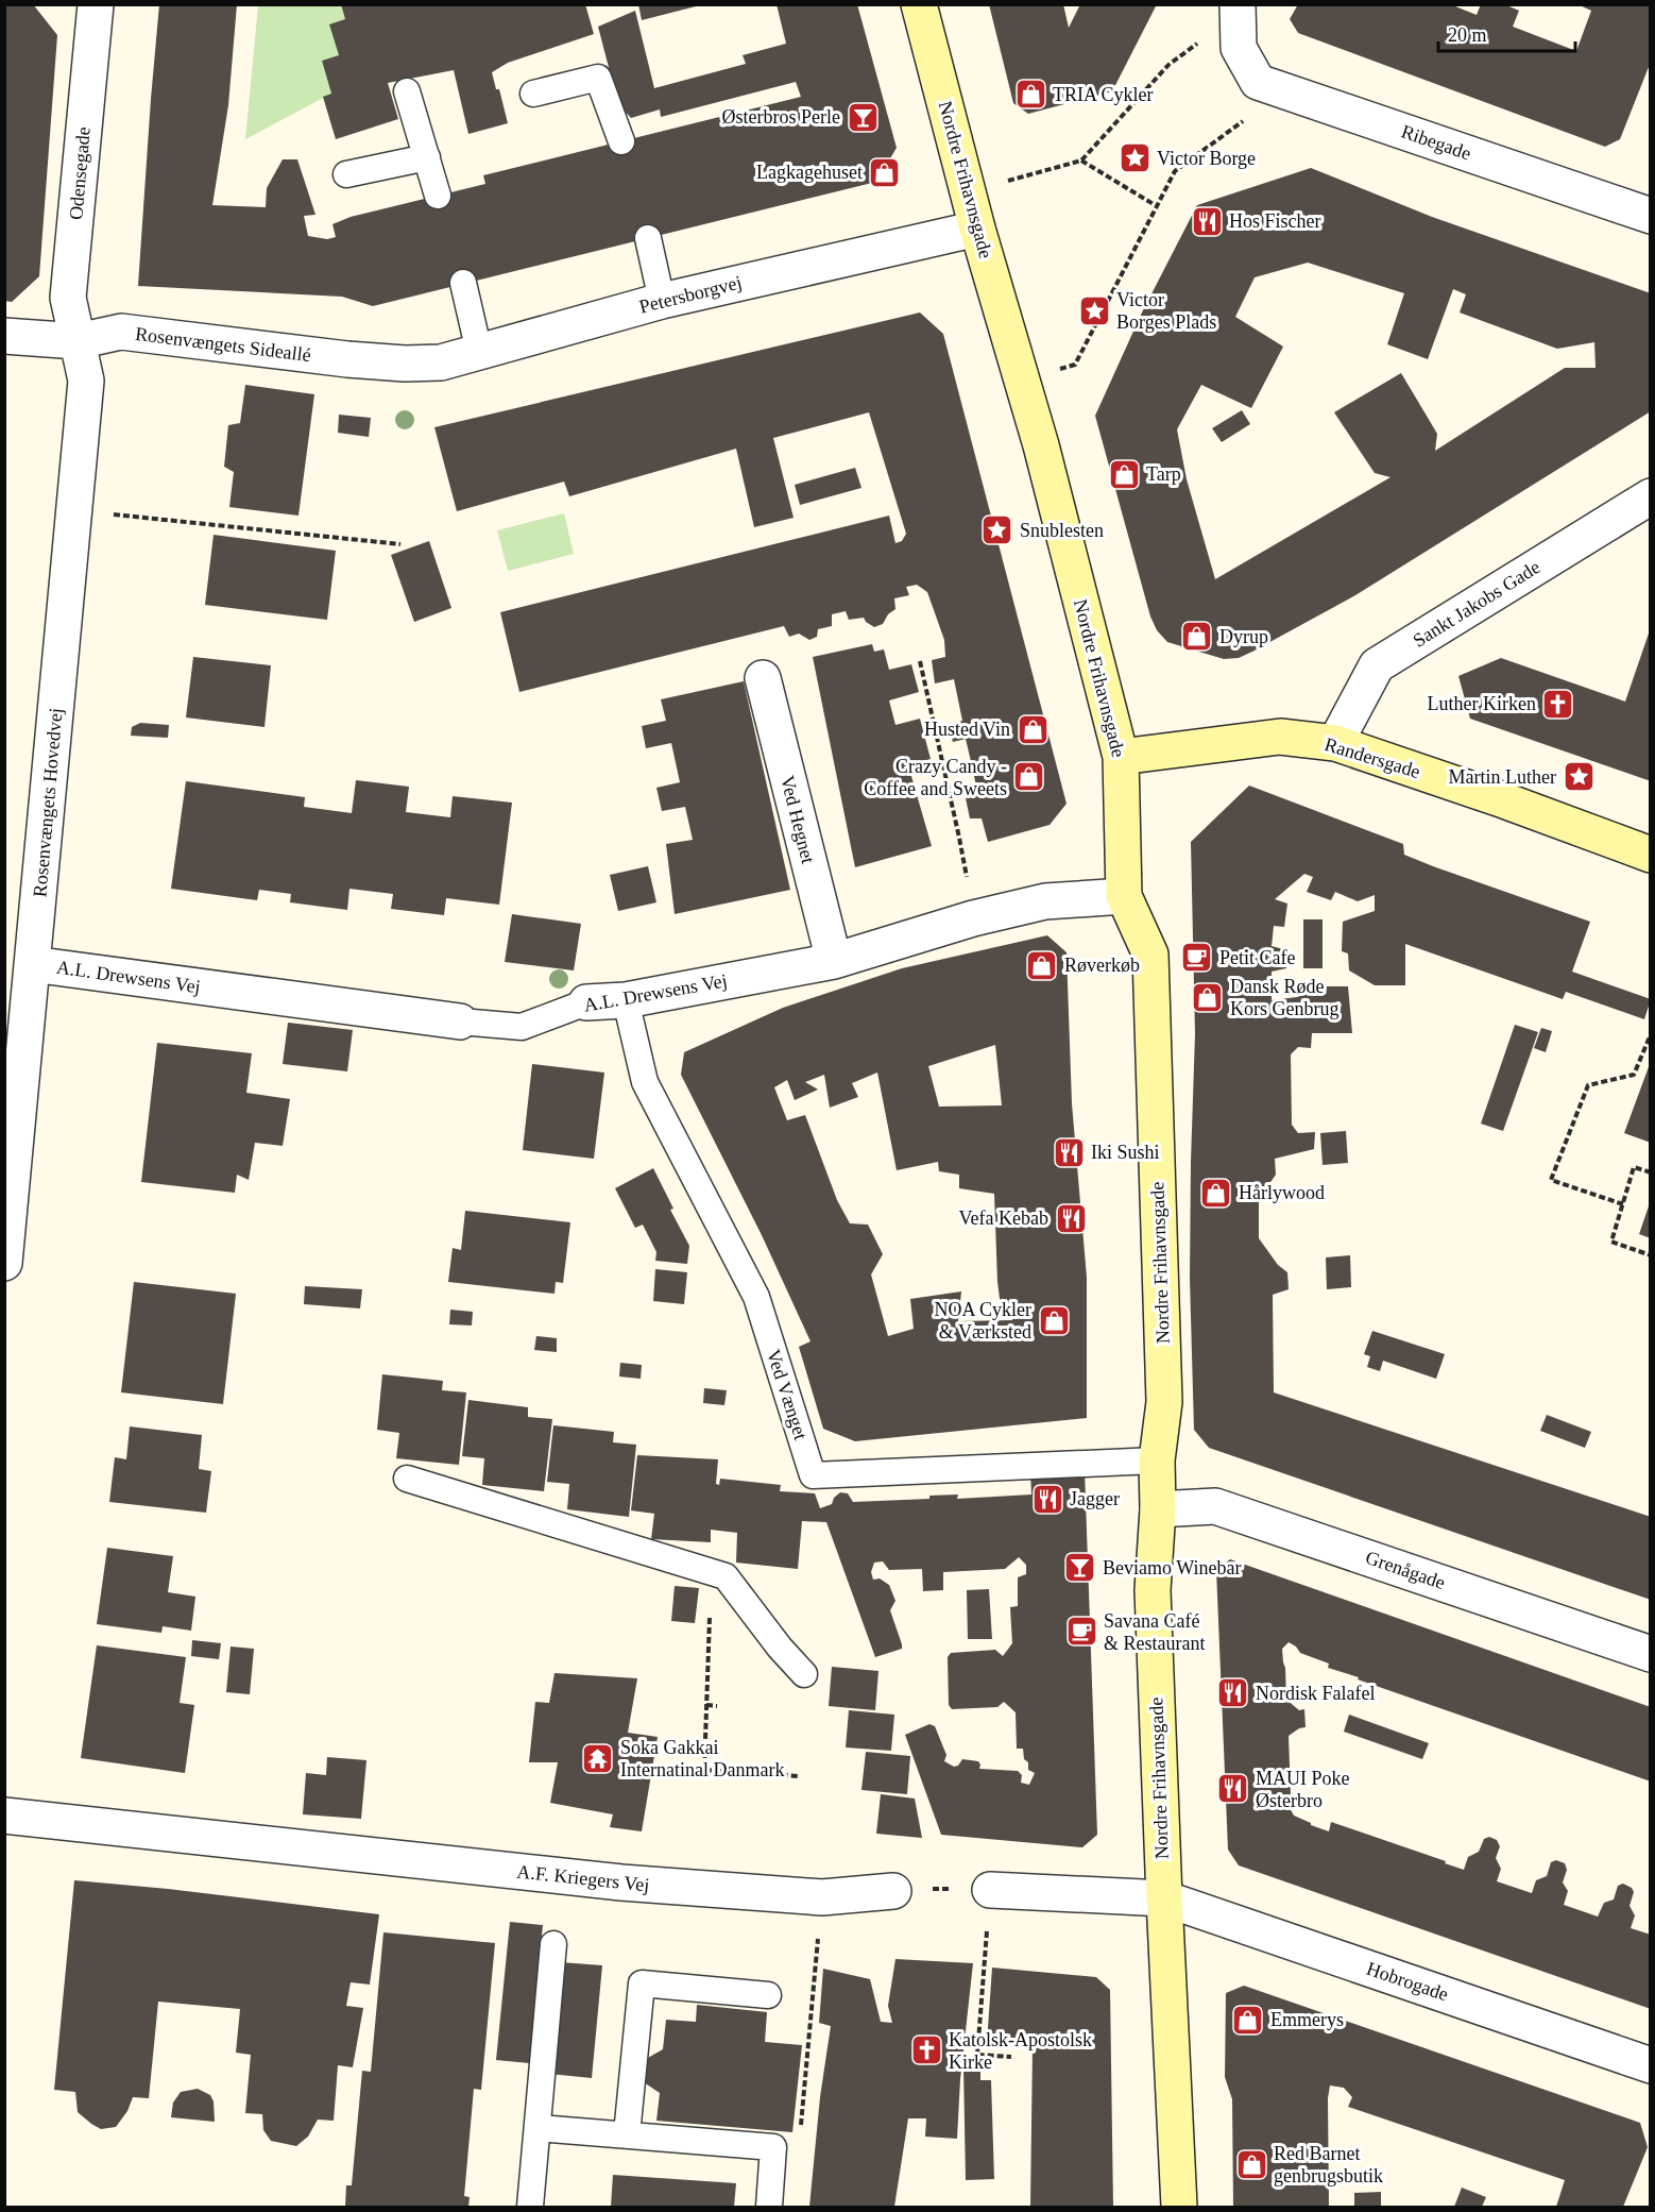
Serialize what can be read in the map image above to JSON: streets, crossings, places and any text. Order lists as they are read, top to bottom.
{
  "streets": {
    "street": [
      "Ribegade",
      "Odensegade",
      "Nordre Frihavnsgade",
      "Petersborgvej",
      "Rosenvængets Sideallé",
      "Sankt Jakobs Gade",
      "Randersgade",
      "Rosenvængets Hovedvej",
      "Ved Hegnet",
      "A.L. Drewsens Vej",
      "Grenågade",
      "A.F. Kriegers Vej",
      "Hobrogade"
    ],
    "lane": ["Ved Vænget"]
  },
  "crossings": [
    ["Odensegade", "Rosenvængets Sideallé"],
    ["Odensegade", "Rosenvængets Hovedvej"],
    ["Nordre Frihavnsgade", "Petersborgvej"],
    ["Nordre Frihavnsgade", "Randersgade"],
    ["Nordre Frihavnsgade", "A.L. Drewsens Vej"],
    ["Nordre Frihavnsgade", "Ved Vænget"],
    ["Nordre Frihavnsgade", "Grenågade"],
    ["Nordre Frihavnsgade", "Hobrogade"],
    ["Petersborgvej", "Rosenvængets Sideallé"],
    ["Rosenvængets Sideallé", "Rosenvængets Hovedvej"],
    ["Sankt Jakobs Gade", "Randersgade"],
    ["Rosenvængets Hovedvej", "A.L. Drewsens Vej"],
    ["Ved Hegnet", "A.L. Drewsens Vej"],
    ["A.L. Drewsens Vej", "Ved Vænget"]
  ],
  "places": {
    "shop": [
      "TRIA Cykler",
      "Lagkagehuset",
      "Tarp",
      "Dyrup",
      "Husted Vin",
      "Crazy Candy - Coffee and Sweets",
      "Røverkøb",
      "Dansk Røde Kors Genbrug",
      "Hårlywood",
      "NOA Cykler & Værksted",
      "Emmerys",
      "Red Barnet genbrugsbutik"
    ],
    "bar": ["Østerbros Perle", "Beviamo Winebar"],
    "place": [
      "Victor Borge",
      "Victor Borges Plads",
      "Snublesten",
      "Martin Luther"
    ],
    "restaurant": [
      "Hos Fischer",
      "Iki Sushi",
      "Vefa Kebab",
      "Jagger",
      "Nordisk Falafel",
      "MAUI Poke Østerbro"
    ],
    "church": ["Luther Kirken", "Katolsk-Apostolsk Kirke"],
    "cafe": ["Petit Cafe", "Savana Café & Restaurant"],
    "temple": ["Soka Gakkai Internatinal Danmark"]
  },
  "scale_bar": "20 m"
}
